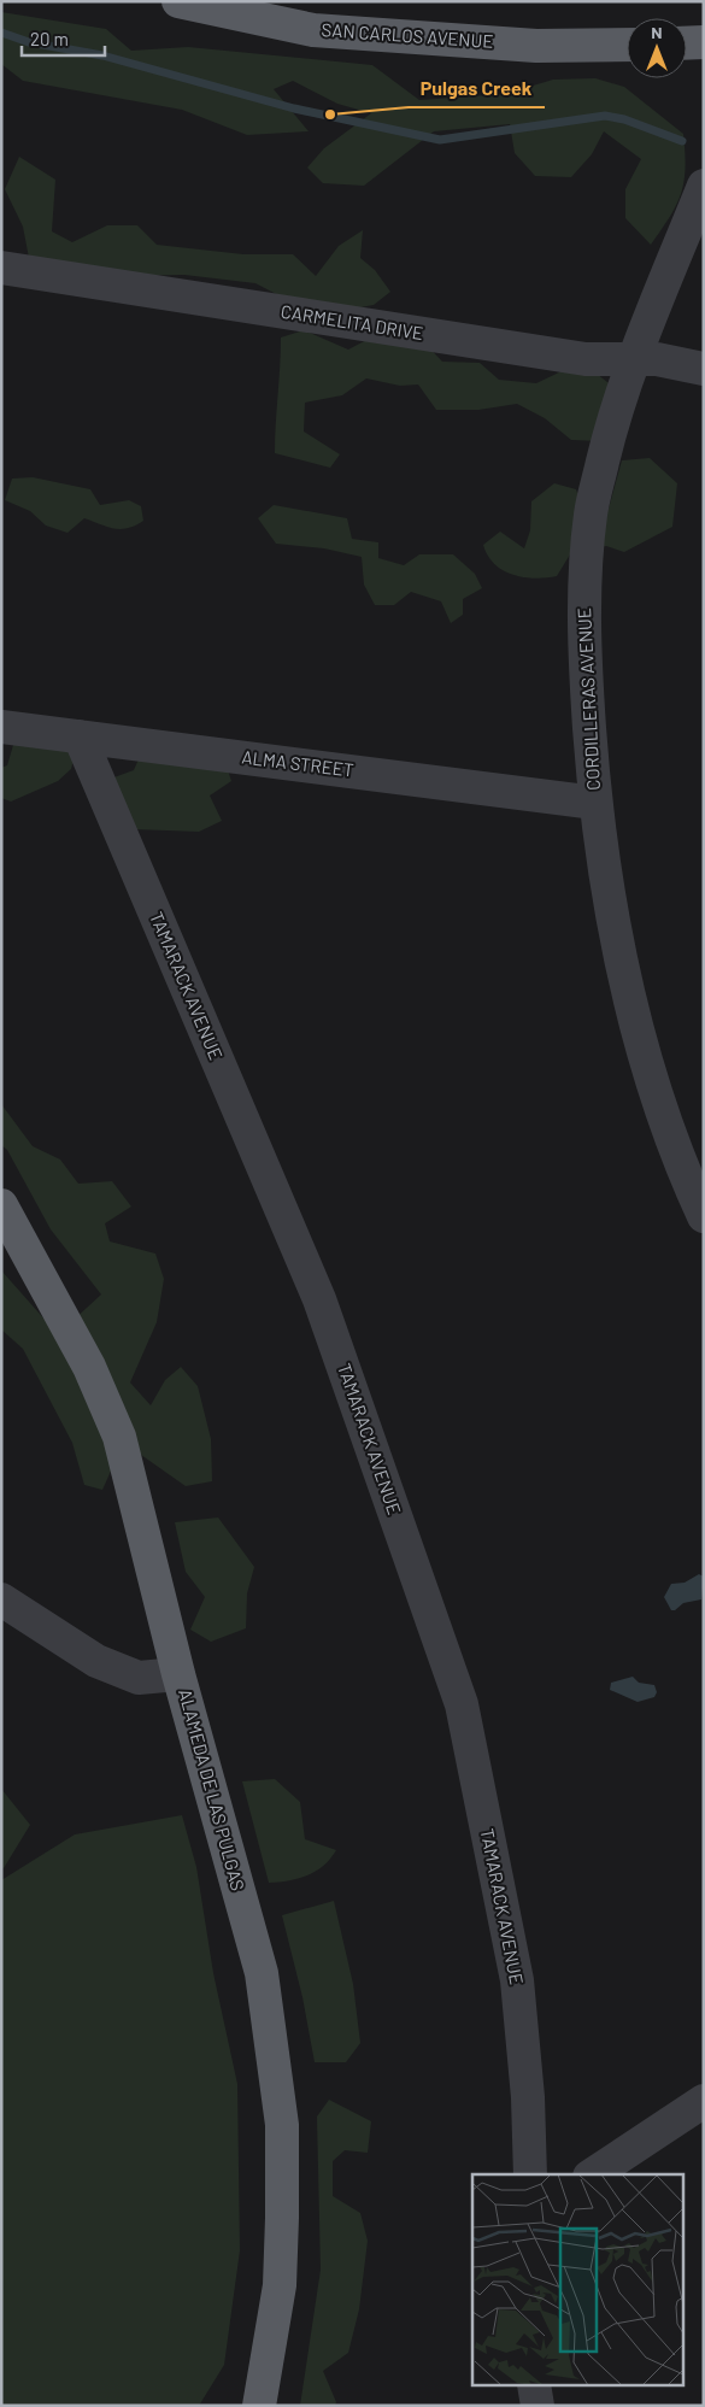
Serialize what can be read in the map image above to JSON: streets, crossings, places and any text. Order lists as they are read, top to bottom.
{
  "streets": {
    "main road": ["SAN CARLOS AVENUE", "ALAMEDA DE LAS PULGAS"],
    "street": [
      "CARMELITA DRIVE",
      "CORDILLERAS AVENUE",
      "ALMA STREET",
      "TAMARACK AVENUE"
    ]
  },
  "crossings": [
    ["CARMELITA DRIVE", "CORDILLERAS AVENUE"],
    ["CORDILLERAS AVENUE", "ALMA STREET"],
    ["ALMA STREET", "TAMARACK AVENUE"]
  ],
  "places": ["Pulgas Creek"],
  "scale_bar": "20 m",
  "north": "top"
}
